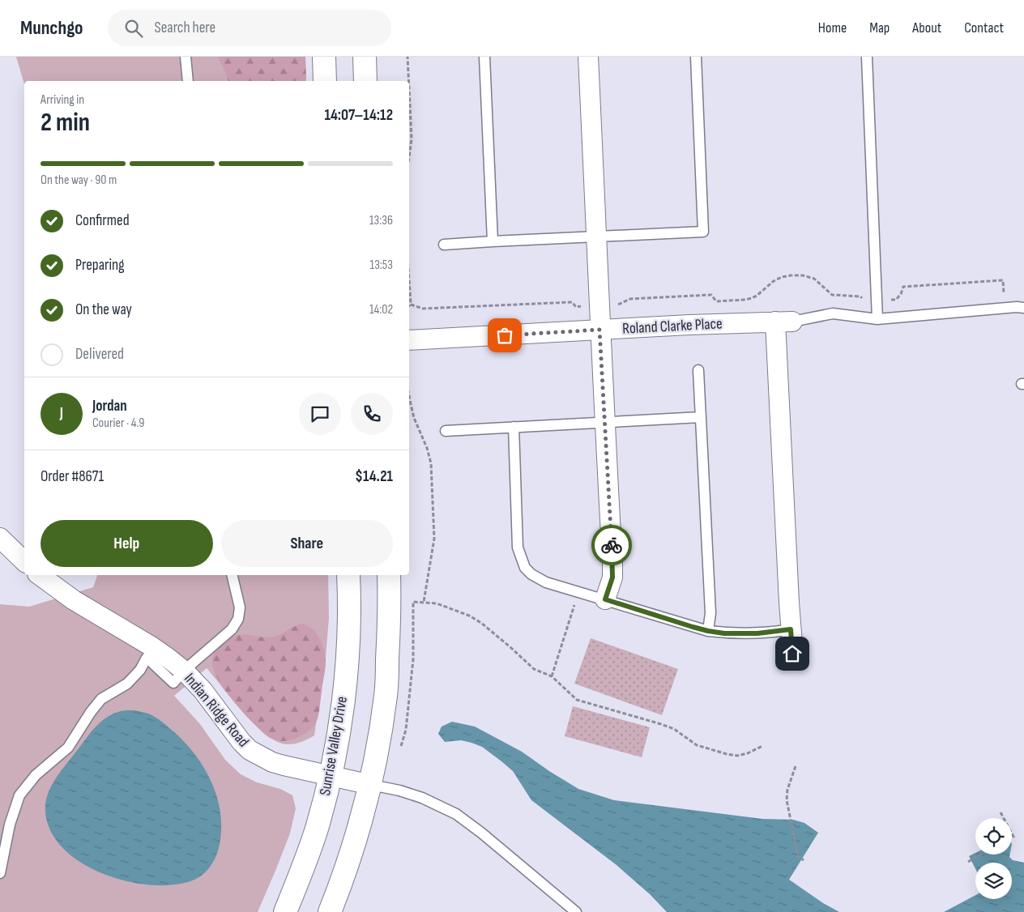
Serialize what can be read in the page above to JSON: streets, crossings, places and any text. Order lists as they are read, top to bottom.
{
  "streets": {
    "main road": ["Sunrise Valley Drive"],
    "street": ["Roland Clarke Place", "Indian Ridge Road"]
  },
  "crossings": [
    ["Indian Ridge Road", "Sunrise Valley Drive"]
  ],
  "page": {
    "header": "Munchgo",
    "search": "Search here",
    "nav": [
      "Home",
      "Map",
      "About",
      "Contact"
    ],
    "heading": ["2 min", "Arriving in", "14:07–14:12"],
    "panel": [
      "Jordan",
      "Courier · 4.9",
      "Order #8671",
      "$14.21"
    ],
    "bar": "On the way · 90 m",
    "list": [
      ["Confirmed", "13:36"],
      ["Preparing", "13:53"],
      ["On the way", "14:02"],
      "Delivered"
    ],
    "round": "J",
    "buttons": ["Help", "Share"]
  }
}
